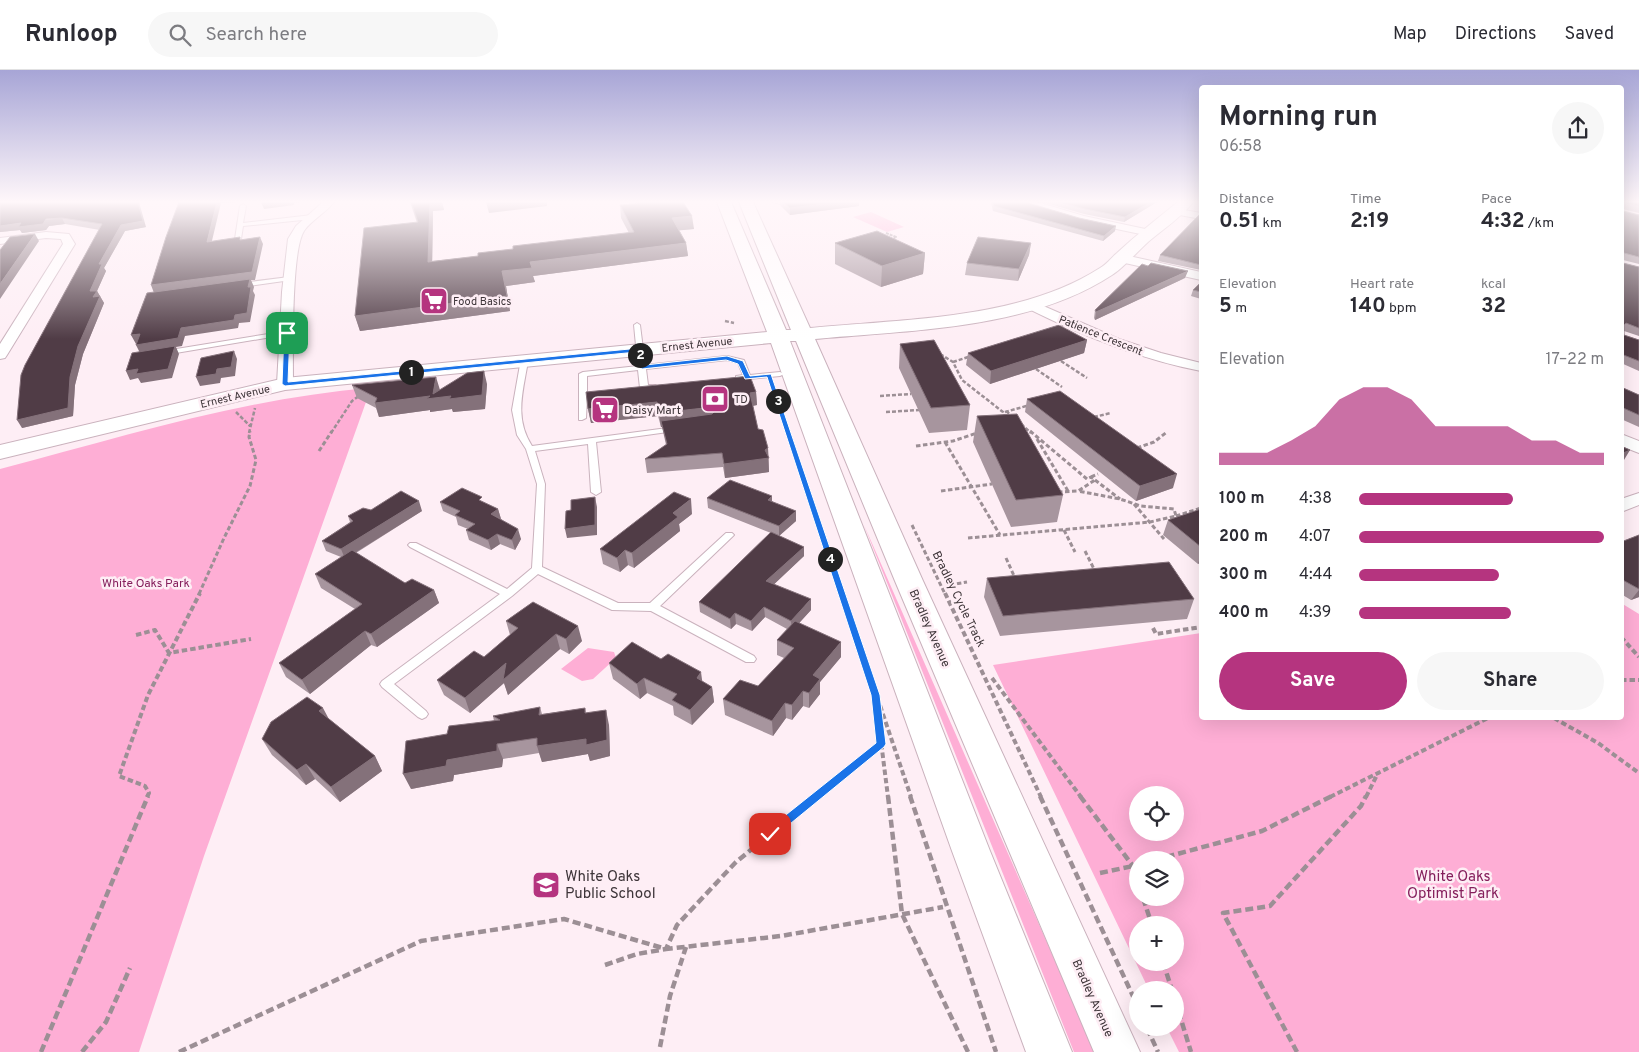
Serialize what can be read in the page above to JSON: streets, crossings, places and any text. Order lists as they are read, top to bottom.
{
  "streets": {
    "main road": ["Ernest Avenue", "Bradley Avenue"],
    "street": ["Patience Crescent"],
    "path": ["Bradley Cycle Track"]
  },
  "crossings": [
    ["Patience Crescent", "Ernest Avenue"],
    ["Ernest Avenue", "Bradley Avenue"]
  ],
  "parks": ["White Oaks Park", "White Oaks Optimist Park"],
  "places": {
    "supermarket": ["Food Basics", "Daisy Mart"],
    "bank": ["TD"],
    "school or university": ["White Oaks Public School"]
  },
  "page": {
    "header": "Runloop",
    "search": "Search here",
    "nav": ["Map", "Directions", "Saved"],
    "heading": ["Morning run", "06:58"],
    "stats": [
      ["Distance", "0.51 km"],
      ["Time", "2:19"],
      ["Pace", "4:32 /km"],
      ["Elevation", "5 m"],
      ["Heart rate", "140 bpm"],
      ["kcal", "32"]
    ],
    "chart": ["Elevation", "17–22 m"],
    "pins": [
      "2",
      "1",
      "3",
      "4"
    ],
    "list": [
      {
        "name": "100 m",
        "note": "4:38"
      },
      {
        "name": "200 m",
        "note": "4:07"
      },
      {
        "name": "300 m",
        "note": "4:44"
      },
      {
        "name": "400 m",
        "note": "4:39"
      }
    ],
    "buttons": ["Save", "Share"],
    "map_buttons": ["+", "−"]
  }
}
